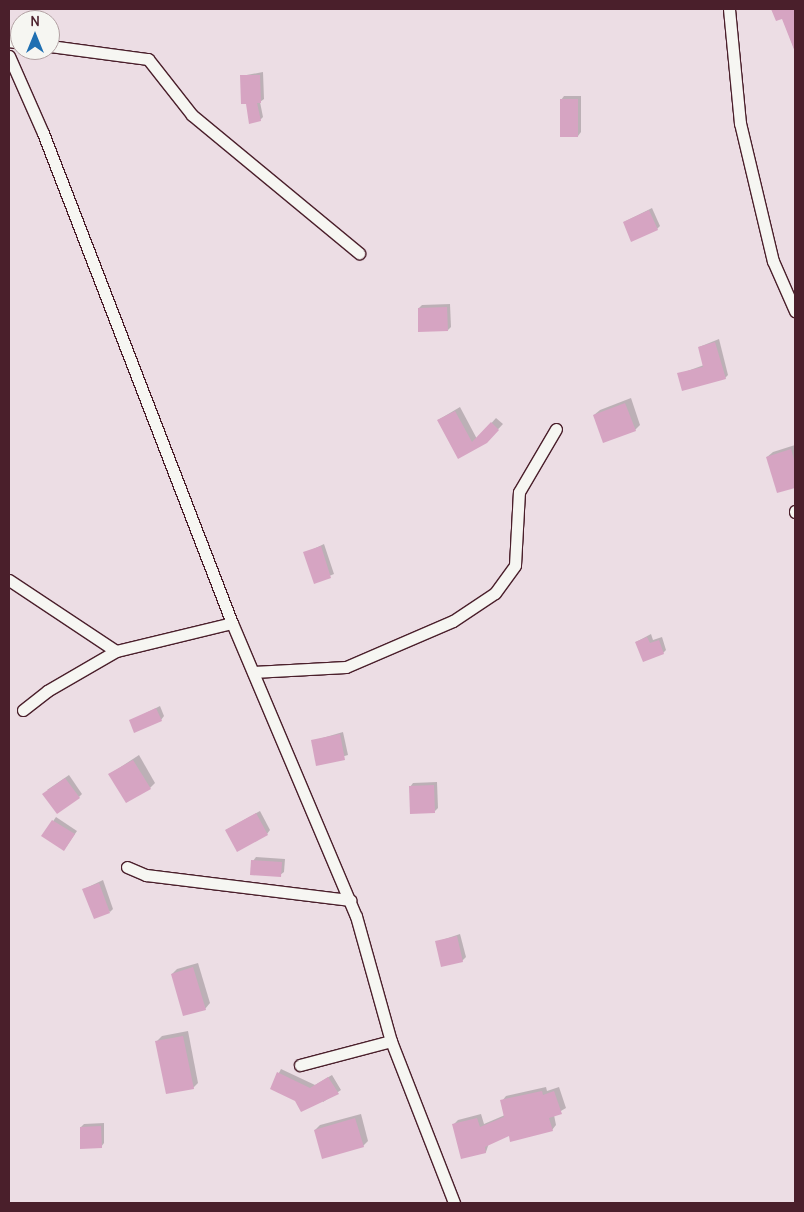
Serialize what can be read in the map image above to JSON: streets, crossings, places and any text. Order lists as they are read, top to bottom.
{
  "north": "top"
}
